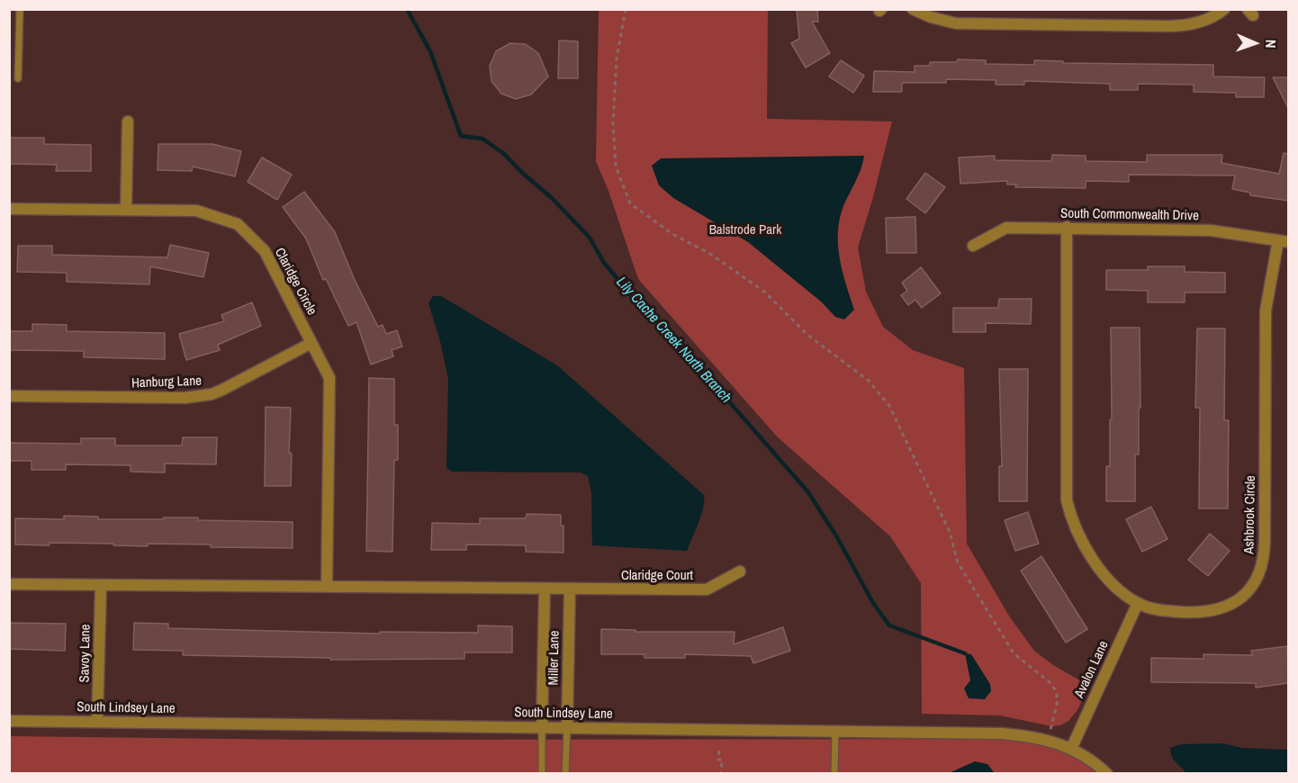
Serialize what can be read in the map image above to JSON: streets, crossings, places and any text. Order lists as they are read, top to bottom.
{
  "streets": {
    "street": [
      "South Commonwealth Drive",
      "Claridge Circle",
      "Hanburg Lane",
      "Ashbrook Circle",
      "Claridge Court",
      "Savoy Lane",
      "Miller Lane",
      "Avalon Lane",
      "South Lindsey Lane"
    ]
  },
  "crossings": [
    ["South Commonwealth Drive", "Ashbrook Circle"],
    ["Claridge Circle", "Hanburg Lane"],
    ["Ashbrook Circle", "Avalon Lane"],
    ["Claridge Court", "Miller Lane"],
    ["Savoy Lane", "South Lindsey Lane"],
    ["Miller Lane", "South Lindsey Lane"],
    ["Avalon Lane", "South Lindsey Lane"]
  ],
  "water": ["Lily Cache Creek North Branch"],
  "parks": ["Balstrode Park"],
  "north": "right"
}
